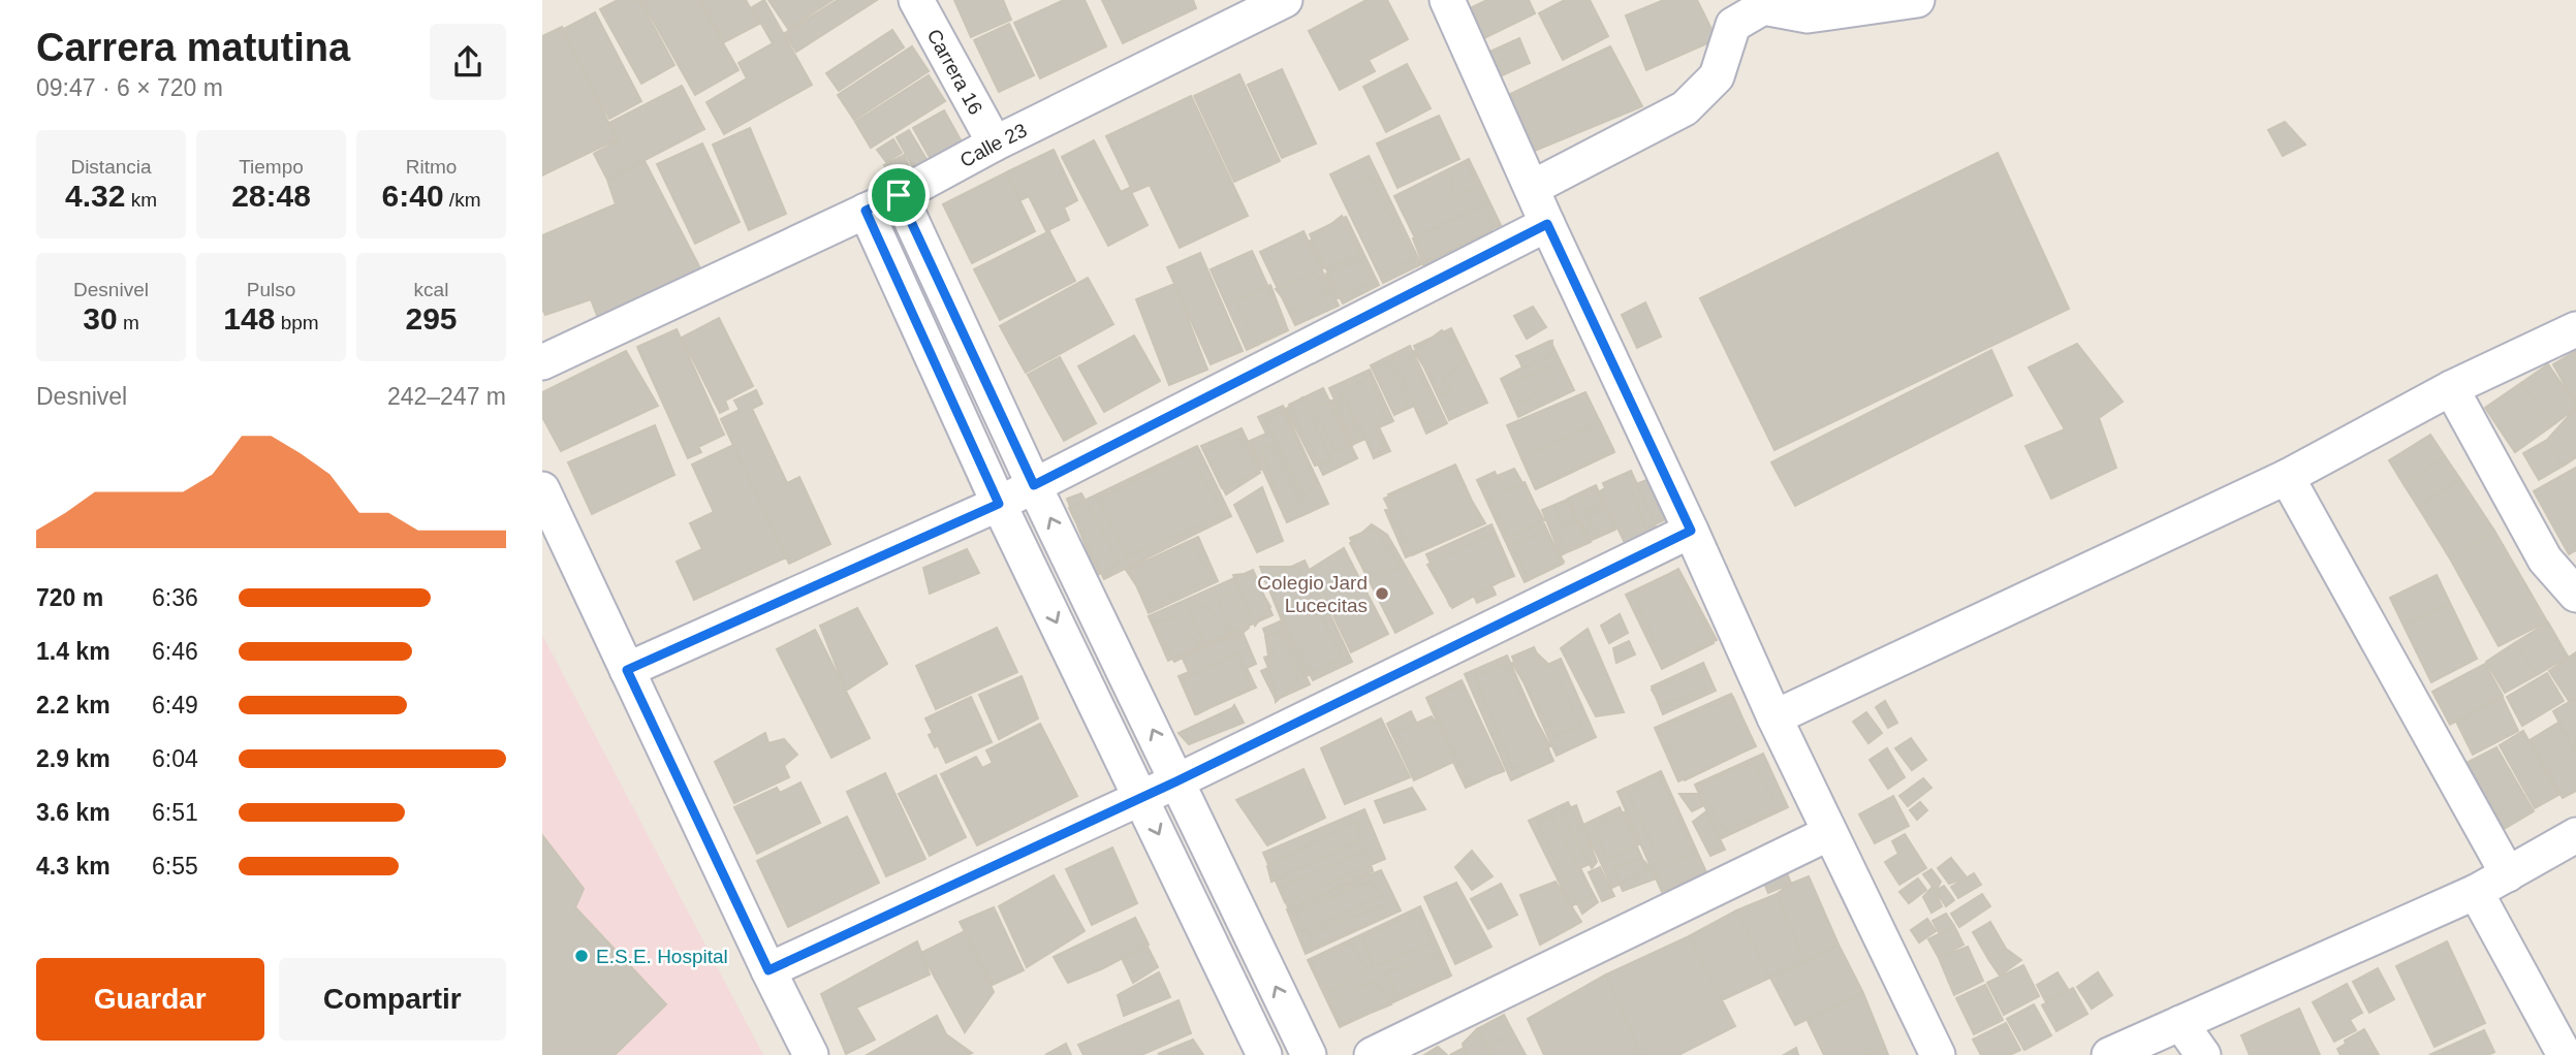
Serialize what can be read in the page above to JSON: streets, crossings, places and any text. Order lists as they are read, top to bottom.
{
  "streets": {
    "street": ["Carrera 16", "Calle 23"]
  },
  "crossings": [
    ["Carrera 16", "Calle 23"]
  ],
  "places": ["Colegio Jard Lucecitas", "E.S.E. Hospital"],
  "page": {
    "heading": ["Carrera matutina", "09:47 · 6 × 720 m"],
    "stats": [
      ["Distancia", "4.32 km"],
      ["Tiempo", "28:48"],
      ["Ritmo", "6:40 /km"],
      ["Desnivel", "30 m"],
      ["Pulso", "148 bpm"],
      ["kcal", "295"]
    ],
    "chart": ["Desnivel", "242–247 m"],
    "list": [
      {
        "name": "720 m",
        "note": "6:36"
      },
      {
        "name": "1.4 km",
        "note": "6:46"
      },
      {
        "name": "2.2 km",
        "note": "6:49"
      },
      {
        "name": "2.9 km",
        "note": "6:04"
      },
      {
        "name": "3.6 km",
        "note": "6:51"
      },
      {
        "name": "4.3 km",
        "note": "6:55"
      }
    ],
    "buttons": ["Guardar", "Compartir"]
  }
}
